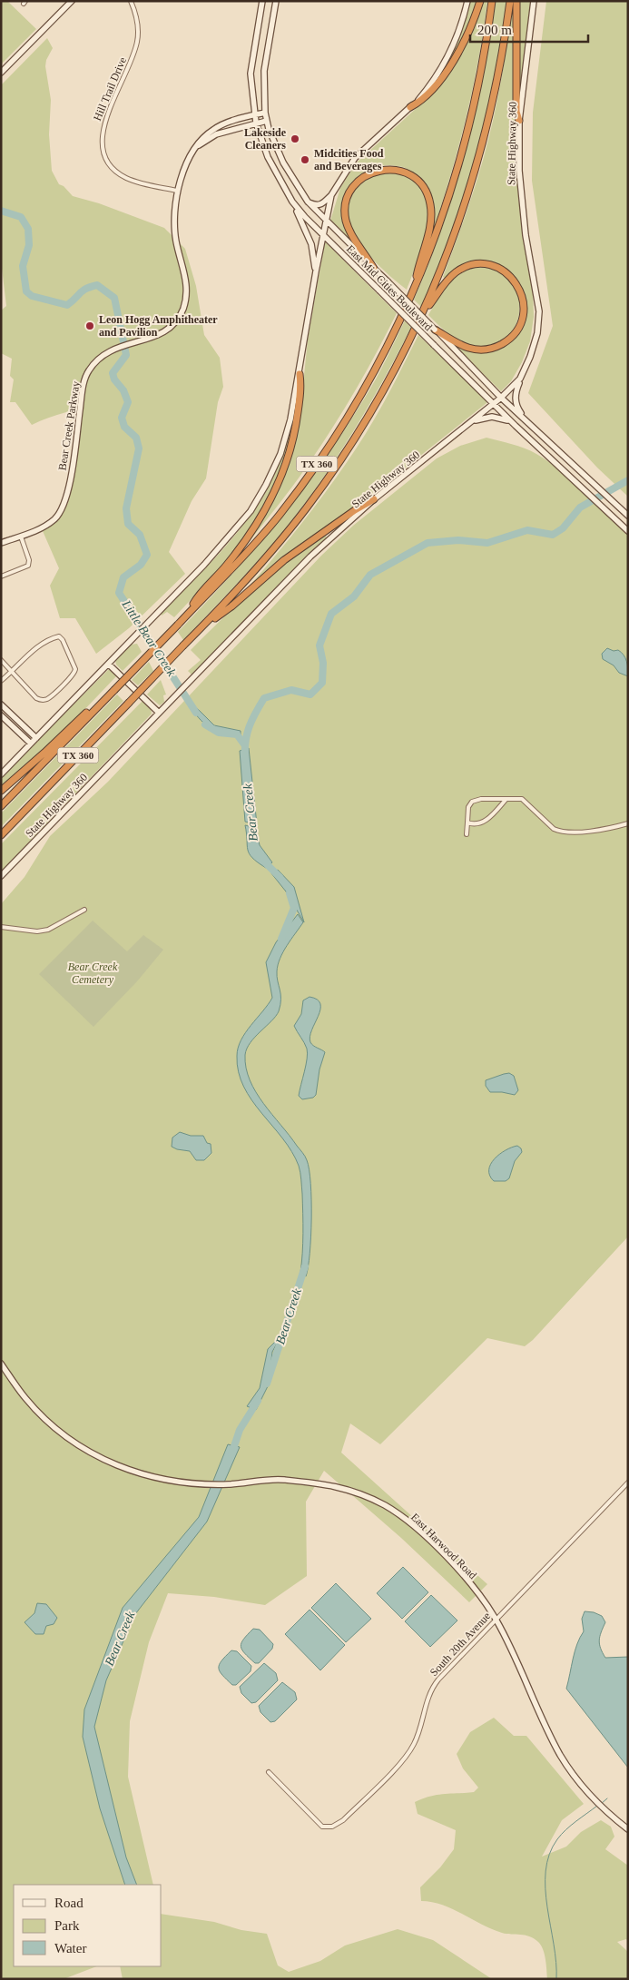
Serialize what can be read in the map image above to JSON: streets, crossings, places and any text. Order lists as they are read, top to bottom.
{
  "streets": {
    "highway": ["TX 360"],
    "main road": [
      "State Highway 360",
      "East Mid Cities Boulevard",
      "Bear Creek Parkway",
      "East Harwood Road"
    ],
    "street": ["Hill Trail Drive", "South 20th Avenue"]
  },
  "crossings": [
    ["Hill Trail Drive", "Bear Creek Parkway"],
    ["State Highway 360", "East Mid Cities Boulevard"],
    ["East Mid Cities Boulevard", "Bear Creek Parkway"],
    ["East Harwood Road", "South 20th Avenue"]
  ],
  "water": ["Little Bear Creek", "Bear Creek"],
  "parks": ["Bear Creek Cemetery"],
  "places": ["Lakeside Cleaners", "Midcities Food and Beverages", "Leon Hogg Amphitheater and Pavilion"],
  "legend": ["Road", "Park", "Water"],
  "scale_bar": "200 m"
}
